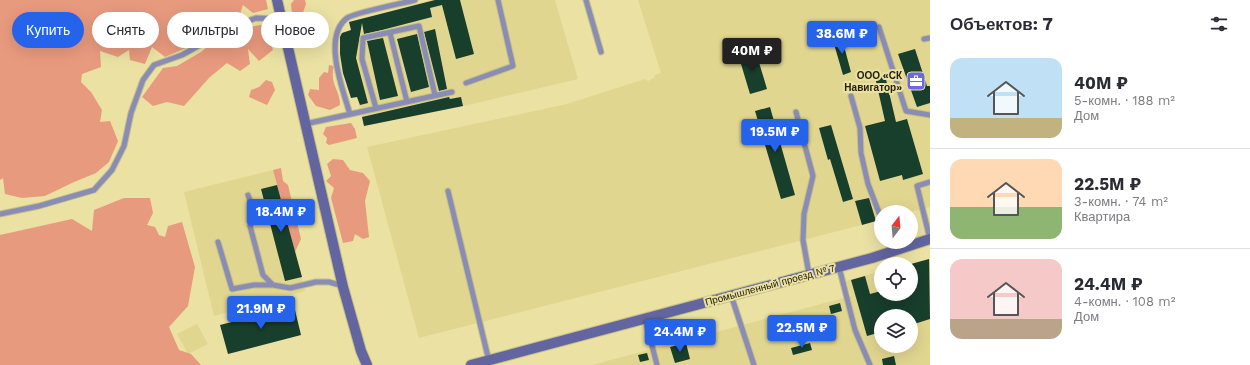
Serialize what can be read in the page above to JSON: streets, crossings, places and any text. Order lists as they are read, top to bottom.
{
  "streets": {
    "street": ["Промышленный проезд № 7"]
  },
  "places": {
    "office": ["ООО «СК Навигатор»"]
  },
  "north": "top",
  "page": {
    "heading": "Объектов: 7",
    "chip": [
      "Купить",
      "Снять",
      "Фильтры",
      "Новое"
    ],
    "price": [
      "38.6M ₽",
      "40M ₽",
      "19.5M ₽",
      "18.4M ₽",
      "21.9M ₽",
      "22.5M ₽",
      "24.4M ₽"
    ],
    "list": [
      {
        "name": "40M ₽",
        "note": "5-комн. · 188 m² · Дом"
      },
      {
        "name": "22.5M ₽",
        "note": "3-комн. · 74 m² · Квартира"
      },
      {
        "name": "24.4M ₽",
        "note": "4-комн. · 108 m² · Дом"
      }
    ]
  }
}
